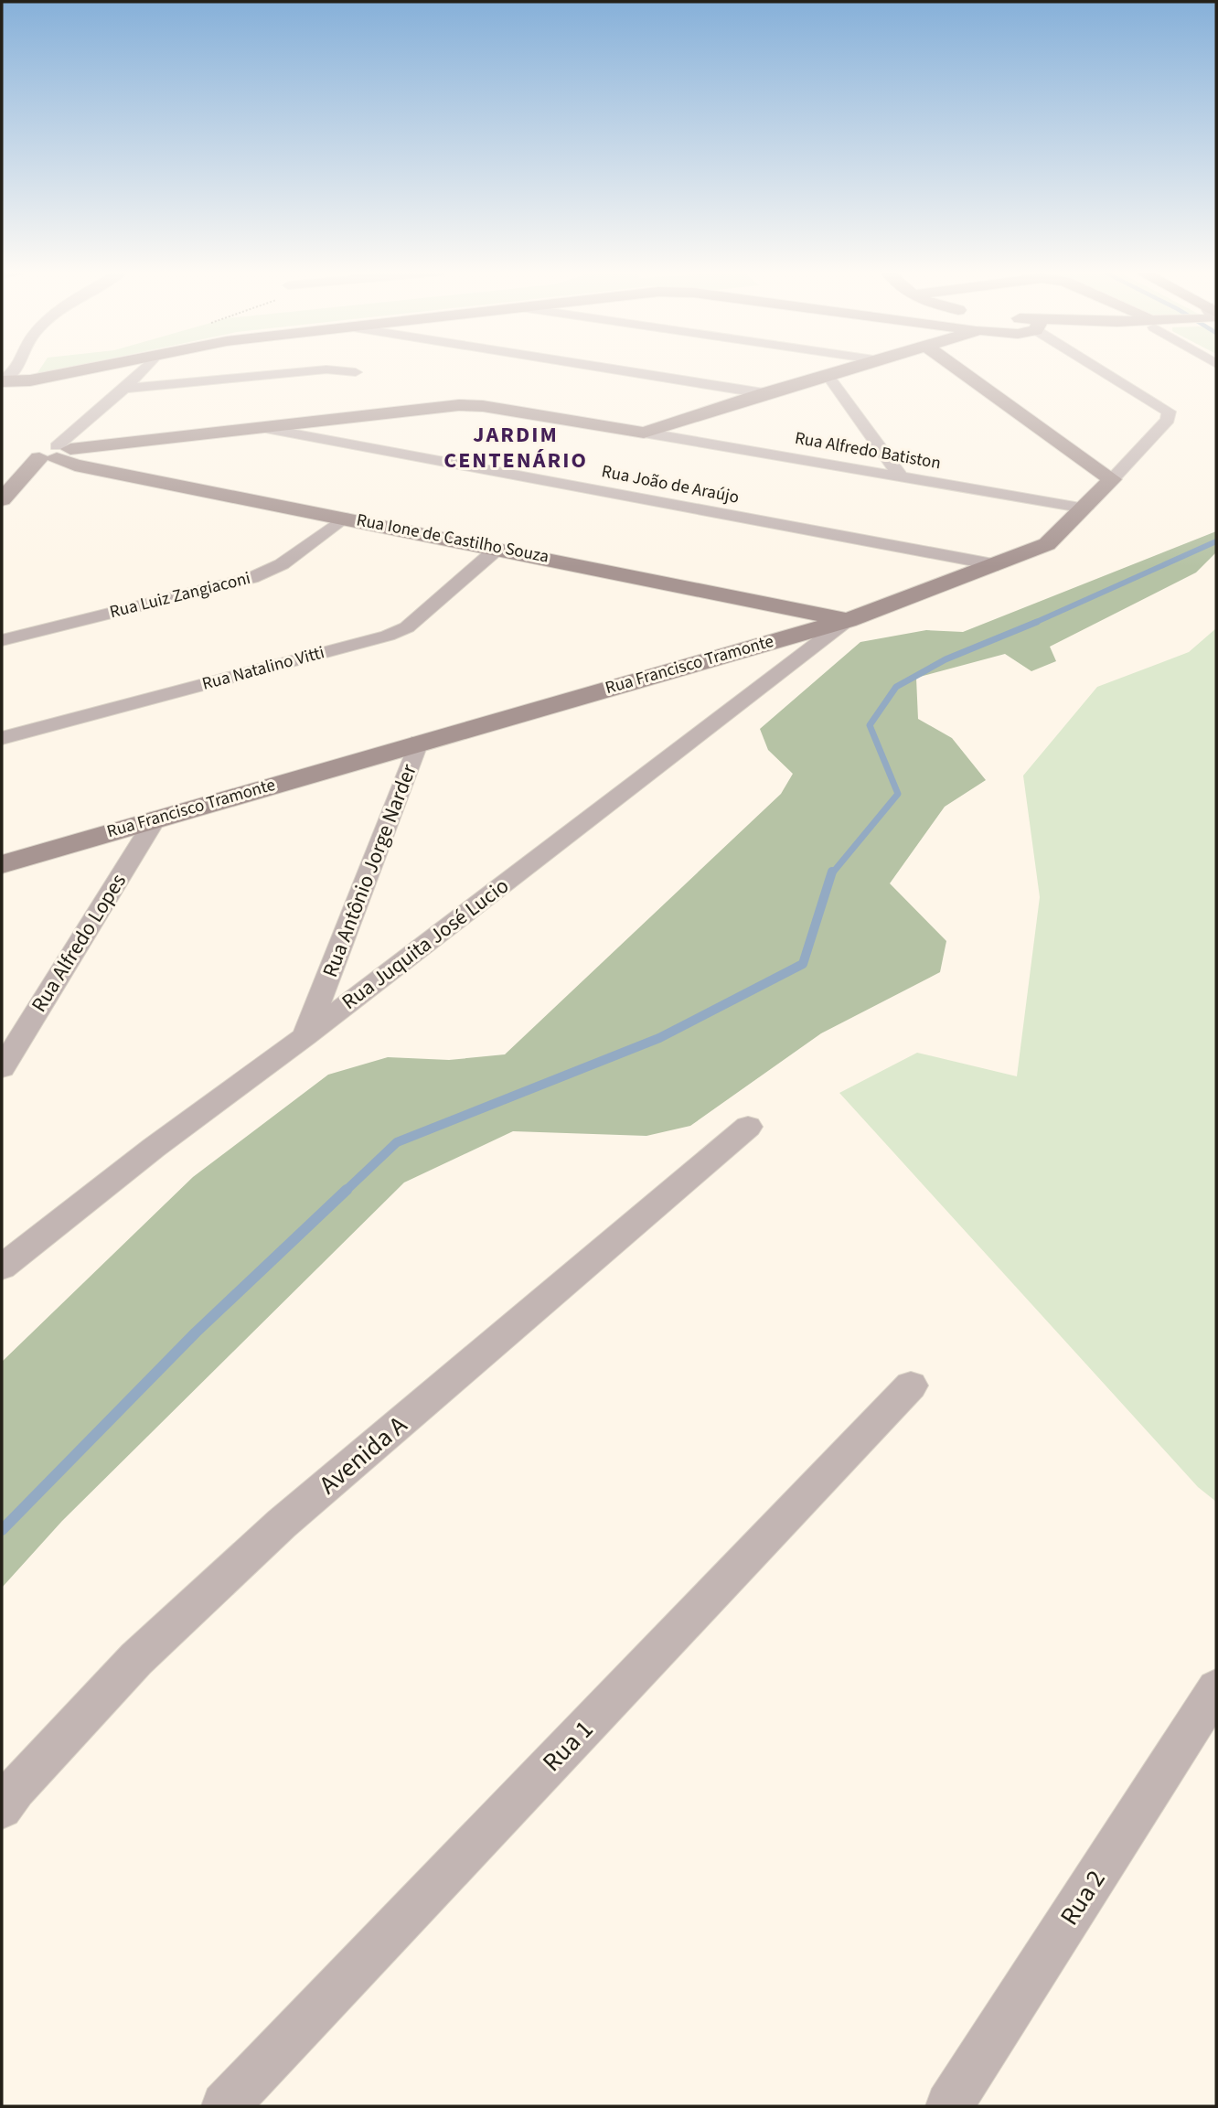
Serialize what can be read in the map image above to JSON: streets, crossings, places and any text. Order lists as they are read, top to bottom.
{
  "streets": {
    "street": [
      "Rua Alfredo Batiston",
      "Rua João de Araújo",
      "Rua Ione de Castilho Souza",
      "Rua Luiz Zangiaconi",
      "Rua Francisco Tramonte",
      "Rua Natalino Vitti",
      "Rua Antônio Jorge Narder",
      "Rua Alfredo Lopes",
      "Rua Juquita José Lucio",
      "Avenida A",
      "Rua 1",
      "Rua 2"
    ]
  },
  "crossings": [
    ["Rua Alfredo Batiston", "Rua Francisco Tramonte"],
    ["Rua João de Araújo", "Rua Francisco Tramonte"],
    ["Rua Ione de Castilho Souza", "Rua Luiz Zangiaconi"],
    ["Rua Ione de Castilho Souza", "Rua Francisco Tramonte"],
    ["Rua Ione de Castilho Souza", "Rua Natalino Vitti"],
    ["Rua Ione de Castilho Souza", "Rua Juquita José Lucio"],
    ["Rua Francisco Tramonte", "Rua Antônio Jorge Narder"],
    ["Rua Francisco Tramonte", "Rua Alfredo Lopes"],
    ["Rua Francisco Tramonte", "Rua Juquita José Lucio"],
    ["Rua Antônio Jorge Narder", "Rua Juquita José Lucio"]
  ],
  "districts": ["JARDIM CENTENÁRIO"]
}
